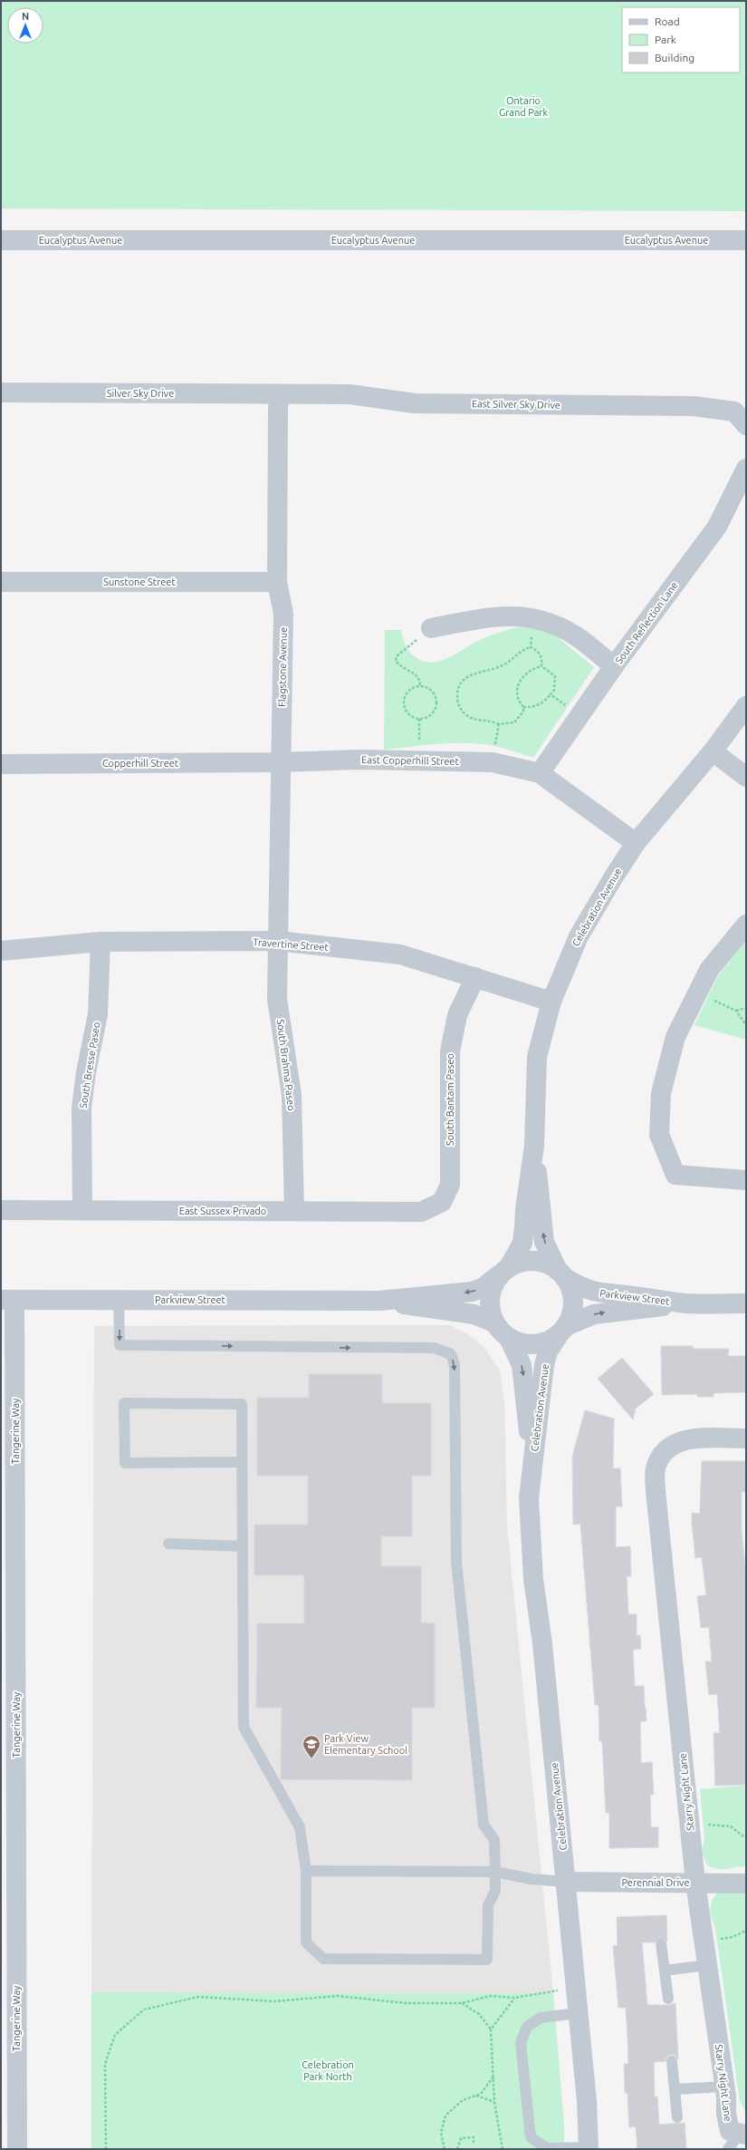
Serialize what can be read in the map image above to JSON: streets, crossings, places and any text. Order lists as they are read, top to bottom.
{
  "streets": {
    "street": [
      "Eucalyptus Avenue",
      "Silver Sky Drive",
      "East Silver Sky Drive",
      "Sunstone Street",
      "South Reflection Lane",
      "Flagstone Avenue",
      "East Copperhill Street",
      "Copperhill Street",
      "Celebration Avenue",
      "Travertine Street",
      "South Bresse Paseo",
      "South Brahma Paseo",
      "South Bantam Paseo",
      "East Sussex Privado",
      "Parkview Street",
      "Tangerine Way",
      "Starry Night Lane",
      "Perennial Drive"
    ]
  },
  "crossings": [
    ["Silver Sky Drive", "East Silver Sky Drive"],
    ["Silver Sky Drive", "Flagstone Avenue"],
    ["East Silver Sky Drive", "Flagstone Avenue"],
    ["Sunstone Street", "Flagstone Avenue"],
    ["South Reflection Lane", "East Copperhill Street"],
    ["Flagstone Avenue", "East Copperhill Street"],
    ["Flagstone Avenue", "Copperhill Street"],
    ["Flagstone Avenue", "Travertine Street"],
    ["Flagstone Avenue", "South Brahma Paseo"],
    ["East Copperhill Street", "Copperhill Street"],
    ["Celebration Avenue", "Travertine Street"],
    ["Celebration Avenue", "Parkview Street"],
    ["Celebration Avenue", "Perennial Drive"],
    ["Travertine Street", "South Bresse Paseo"],
    ["Travertine Street", "South Brahma Paseo"],
    ["Travertine Street", "South Bantam Paseo"],
    ["South Bresse Paseo", "East Sussex Privado"],
    ["South Brahma Paseo", "East Sussex Privado"],
    ["South Bantam Paseo", "East Sussex Privado"],
    ["Parkview Street", "Tangerine Way"],
    ["Starry Night Lane", "Perennial Drive"]
  ],
  "parks": ["Ontario Grand Park", "Celebration Park North"],
  "places": {
    "school or university": ["Park View Elementary School"]
  },
  "legend": ["Road", "Park", "Building"],
  "north": "top"
}
